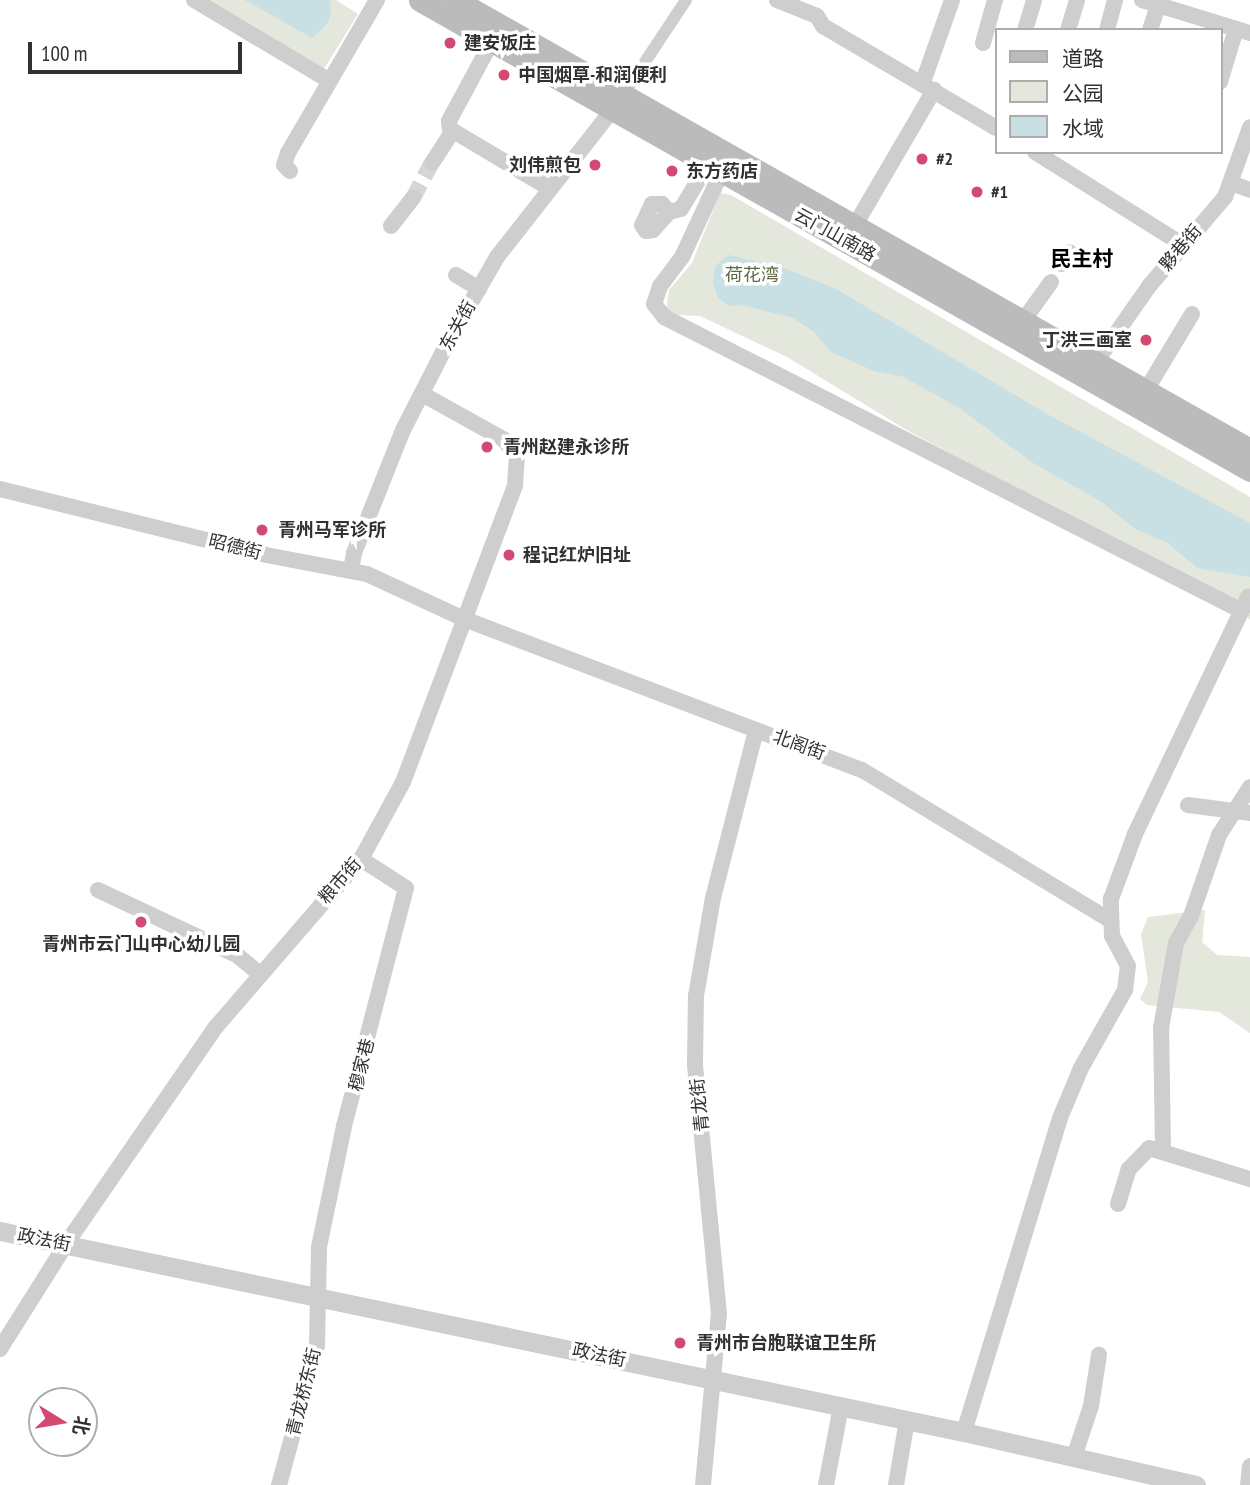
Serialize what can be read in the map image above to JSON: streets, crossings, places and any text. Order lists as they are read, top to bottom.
{
  "streets": {
    "main road": ["云门山南路"],
    "street": [
      "夥巷街",
      "东关街",
      "昭德街",
      "北阁街",
      "粮市街",
      "穆家巷",
      "青龙街",
      "政法街",
      "青龙桥东街"
    ]
  },
  "crossings": [
    ["云门山南路", "夥巷街"],
    ["云门山南路", "东关街"],
    ["东关街", "昭德街"],
    ["东关街", "粮市街"],
    ["昭德街", "北阁街"],
    ["昭德街", "粮市街"],
    ["北阁街", "粮市街"],
    ["北阁街", "青龙街"],
    ["粮市街", "穆家巷"],
    ["粮市街", "政法街"],
    ["穆家巷", "政法街"],
    ["穆家巷", "青龙桥东街"],
    ["青龙街", "政法街"],
    ["政法街", "青龙桥东街"]
  ],
  "districts": ["民主村"],
  "parks": ["荷花湾"],
  "places": [
    "建安饭庄",
    "中国烟草-和润便利",
    "#2",
    "刘伟煎包",
    "东方药店",
    "#1",
    "丁洪三画室",
    "青州赵建永诊所",
    "青州马军诊所",
    "程记红炉旧址",
    "青州市云门山中心幼儿园",
    "青州市台胞联谊卫生所"
  ],
  "legend": ["道路", "公园", "水域"],
  "scale_bar": "100 m",
  "north": "right"
}
